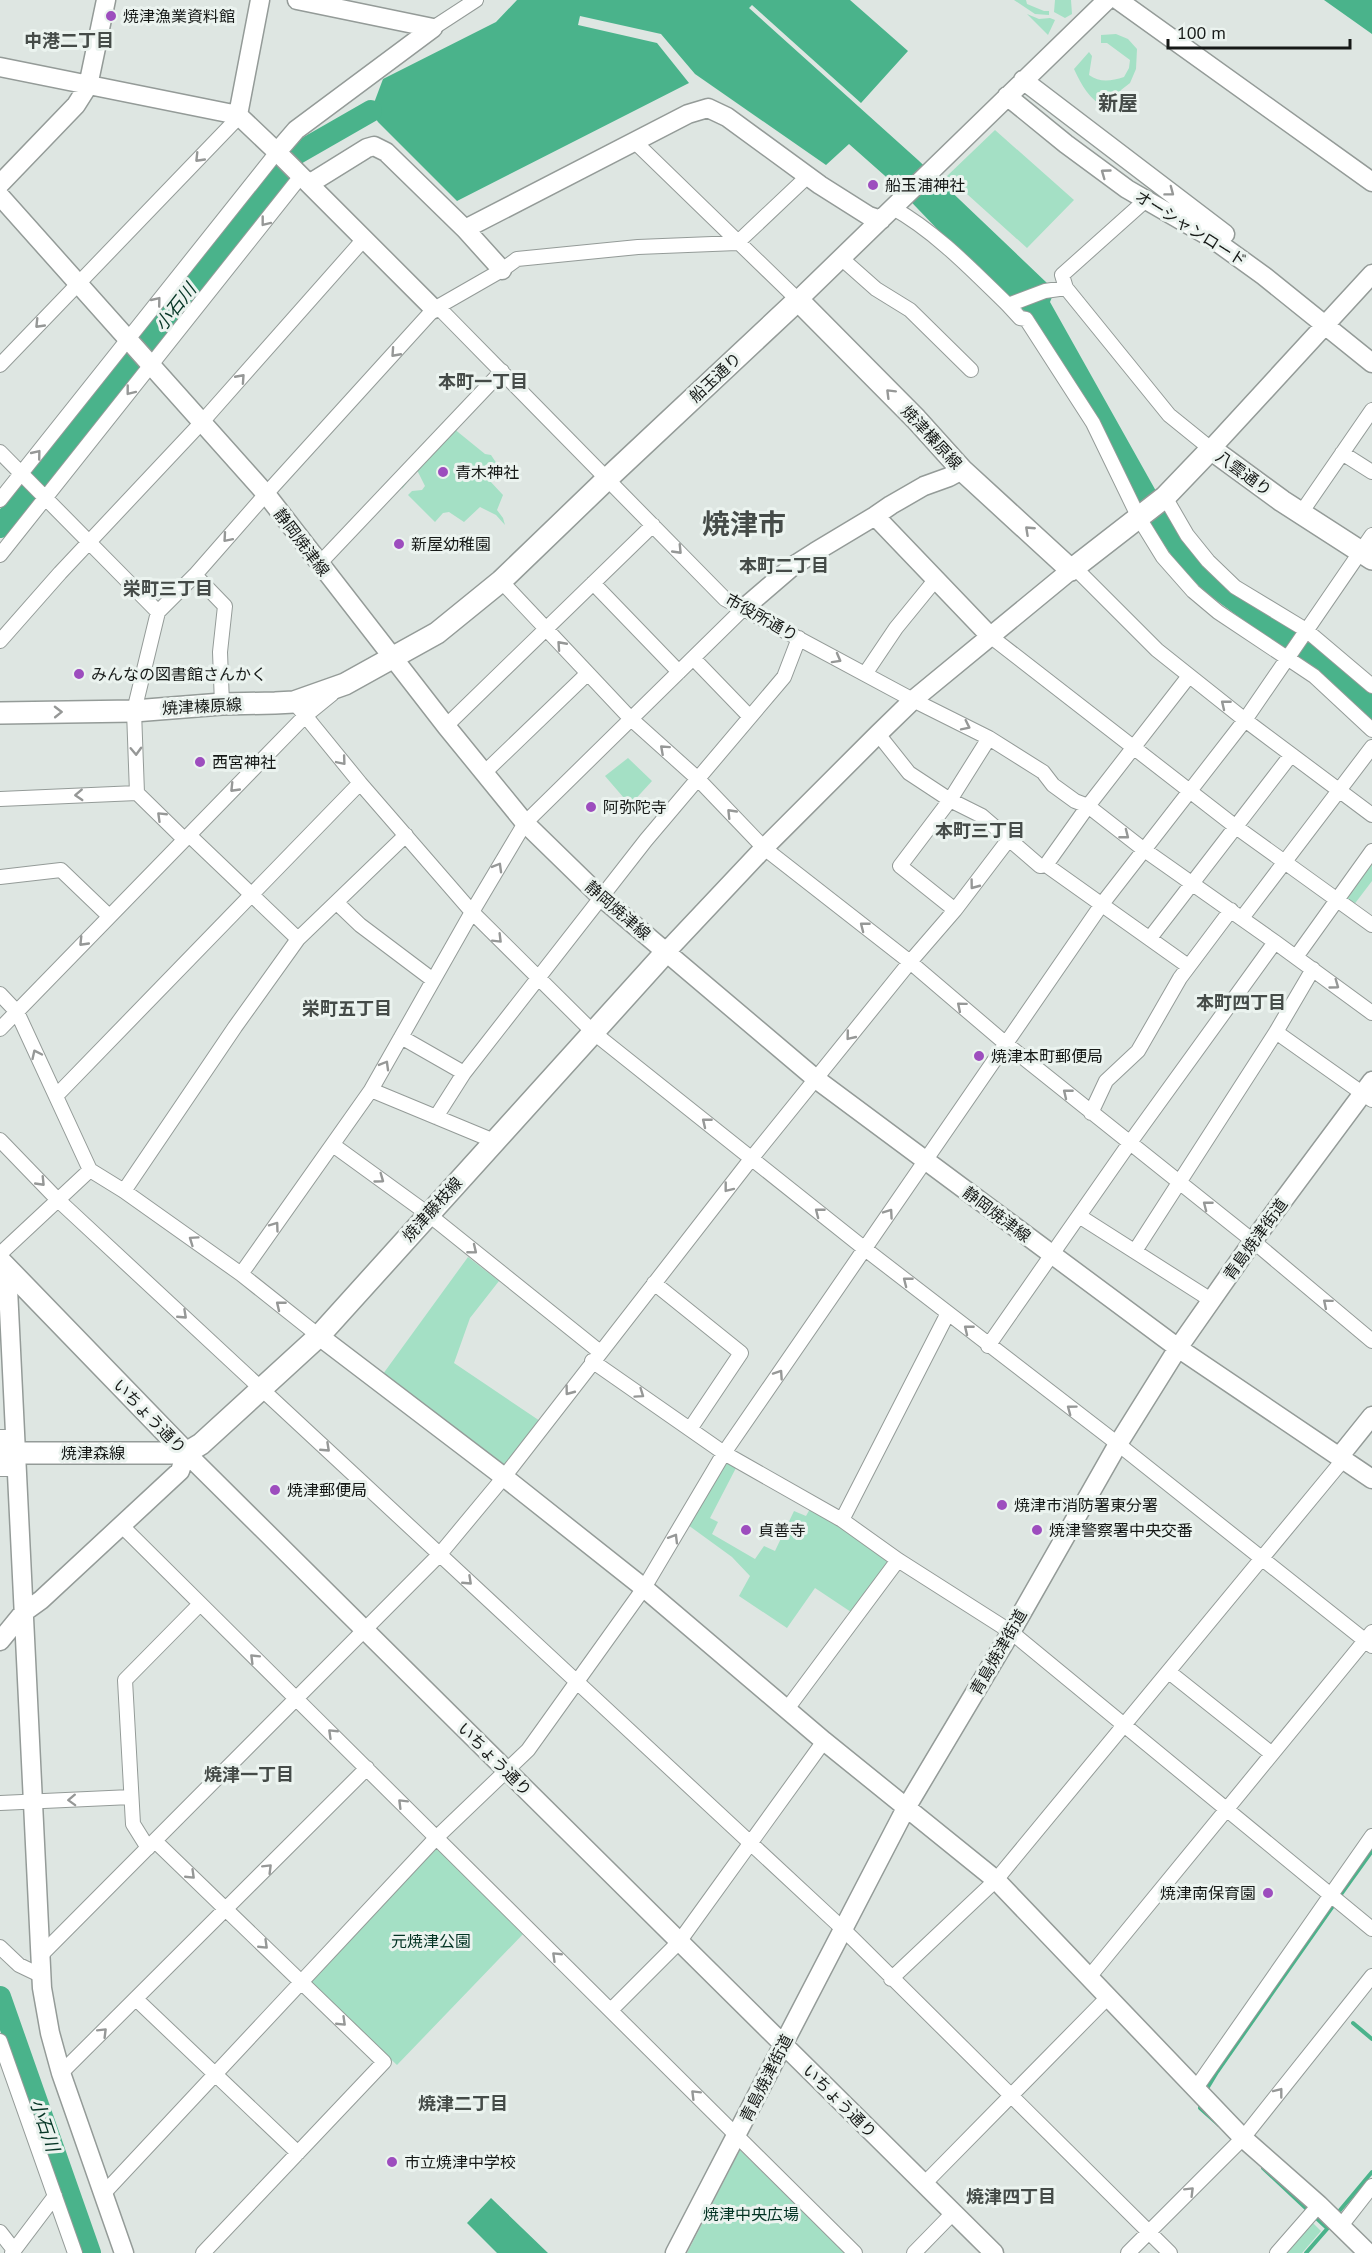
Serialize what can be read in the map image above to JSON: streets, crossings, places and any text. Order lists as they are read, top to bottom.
{
  "streets": {
    "main road": [
      "船玉通り",
      "焼津榛原線",
      "八雲通り",
      "焼津藤枝線",
      "いちょう通り",
      "焼津森線"
    ],
    "street": [
      "オーシャンロード",
      "静岡焼津線",
      "市役所通り",
      "青島焼津街道"
    ]
  },
  "crossings": [
    ["オーシャンロード", "船玉通り"],
    ["船玉通り", "焼津榛原線"],
    ["船玉通り", "静岡焼津線"],
    ["船玉通り", "市役所通り"],
    ["焼津榛原線", "八雲通り"],
    ["焼津榛原線", "静岡焼津線"],
    ["静岡焼津線", "焼津藤枝線"],
    ["静岡焼津線", "青島焼津街道"],
    ["焼津藤枝線", "いちょう通り"],
    ["焼津藤枝線", "焼津森線"],
    ["青島焼津街道", "いちょう通り"],
    ["いちょう通り", "焼津森線"]
  ],
  "districts": [
    "中港二丁目",
    "新屋",
    "本町一丁目",
    "焼津市",
    "本町二丁目",
    "栄町三丁目",
    "本町三丁目",
    "本町四丁目",
    "栄町五丁目",
    "焼津一丁目",
    "焼津二丁目",
    "焼津四丁目"
  ],
  "water": ["小石川"],
  "parks": ["元焼津公園", "焼津中央広場"],
  "places": [
    "焼津漁業資料館",
    "船玉浦神社",
    "青木神社",
    "新屋幼稚園",
    "みんなの図書館さんかく",
    "西宮神社",
    "阿弥陀寺",
    "焼津本町郵便局",
    "焼津郵便局",
    "焼津市消防署東分署",
    "貞善寺",
    "焼津警察署中央交番",
    "焼津南保育園",
    "市立焼津中学校"
  ],
  "scale_bar": "100 m"
}
